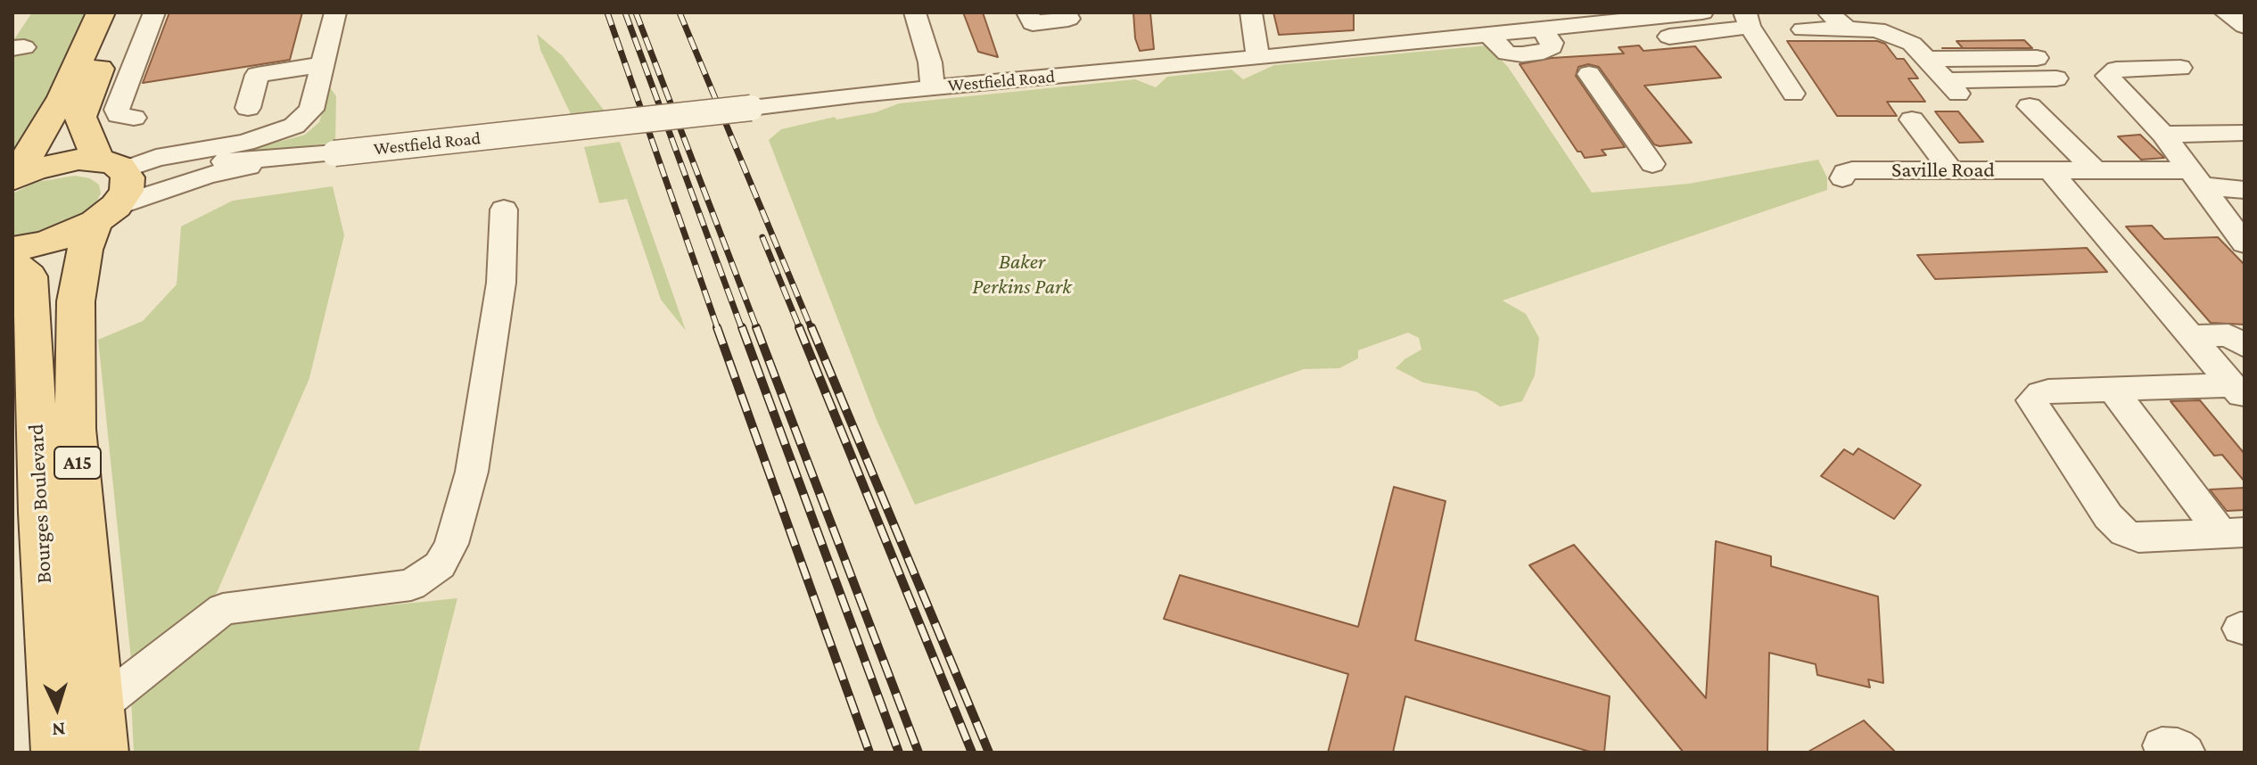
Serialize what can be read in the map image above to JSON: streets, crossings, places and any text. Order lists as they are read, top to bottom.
{
  "streets": {
    "main road": ["A15", "Bourges Boulevard"],
    "street": ["Westfield Road", "Saville Road"]
  },
  "crossings": [
    ["Westfield Road", "A15"],
    ["Westfield Road", "Bourges Boulevard"],
    ["A15", "Bourges Boulevard"]
  ],
  "parks": ["Baker Perkins Park"],
  "north": "bottom"
}
